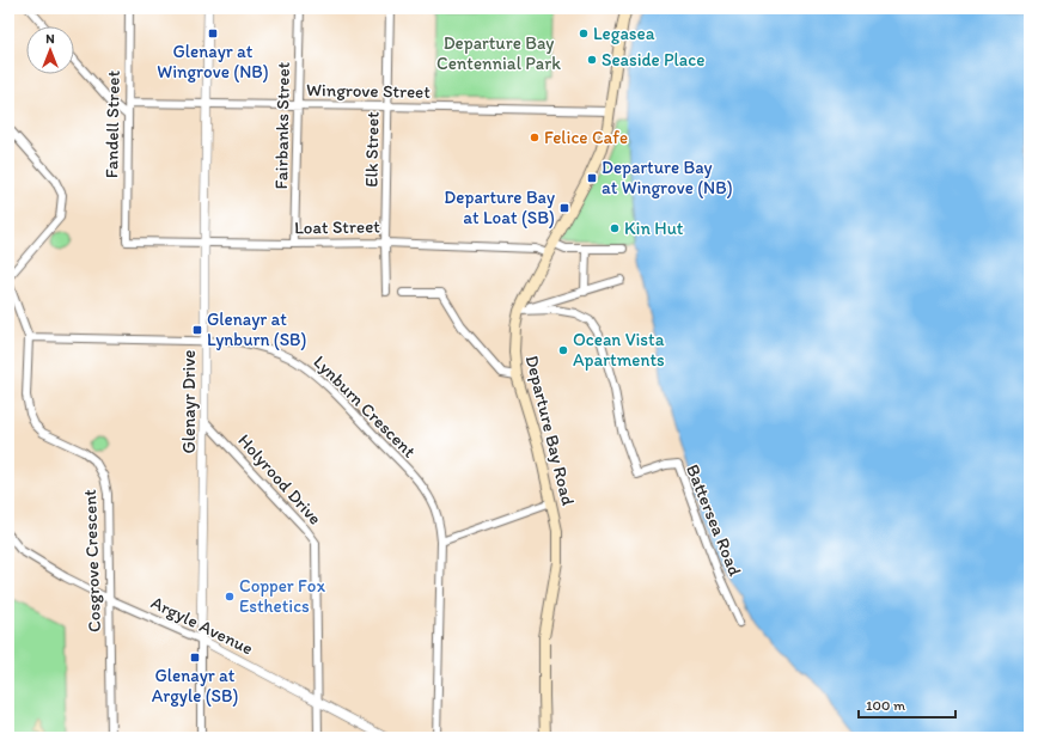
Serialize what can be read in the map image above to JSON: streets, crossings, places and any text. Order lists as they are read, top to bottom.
{
  "streets": {
    "main road": ["Departure Bay Road"],
    "street": [
      "Wingrove Street",
      "Fandell Street",
      "Fairbanks Street",
      "Elk Street",
      "Loat Street",
      "Glenayr Drive",
      "Lynburn Crescent",
      "Holyrood Drive",
      "Battersea Road",
      "Cosgrove Crescent",
      "Argyle Avenue"
    ]
  },
  "crossings": [
    ["Wingrove Street", "Fandell Street"],
    ["Wingrove Street", "Fairbanks Street"],
    ["Wingrove Street", "Elk Street"],
    ["Wingrove Street", "Glenayr Drive"],
    ["Wingrove Street", "Departure Bay Road"],
    ["Fandell Street", "Loat Street"],
    ["Fairbanks Street", "Loat Street"],
    ["Elk Street", "Loat Street"],
    ["Loat Street", "Glenayr Drive"],
    ["Loat Street", "Departure Bay Road"],
    ["Glenayr Drive", "Lynburn Crescent"],
    ["Glenayr Drive", "Holyrood Drive"],
    ["Glenayr Drive", "Argyle Avenue"],
    ["Lynburn Crescent", "Cosgrove Crescent"],
    ["Departure Bay Road", "Battersea Road"],
    ["Holyrood Drive", "Argyle Avenue"],
    ["Cosgrove Crescent", "Argyle Avenue"]
  ],
  "parks": ["Departure Bay Centennial Park"],
  "places": {
    "transit": [
      "Glenayr at Wingrove (NB)",
      "Departure Bay at Wingrove (NB)",
      "Departure Bay at Loat (SB)",
      "Glenayr at Lynburn (SB)",
      "Glenayr at Argyle (SB)"
    ],
    "other": [
      "Legasea",
      "Seaside Place",
      "Felice Cafe",
      "Kin Hut",
      "Ocean Vista Apartments",
      "Copper Fox Esthetics"
    ]
  },
  "scale_bar": "100 m",
  "north": "top"
}
